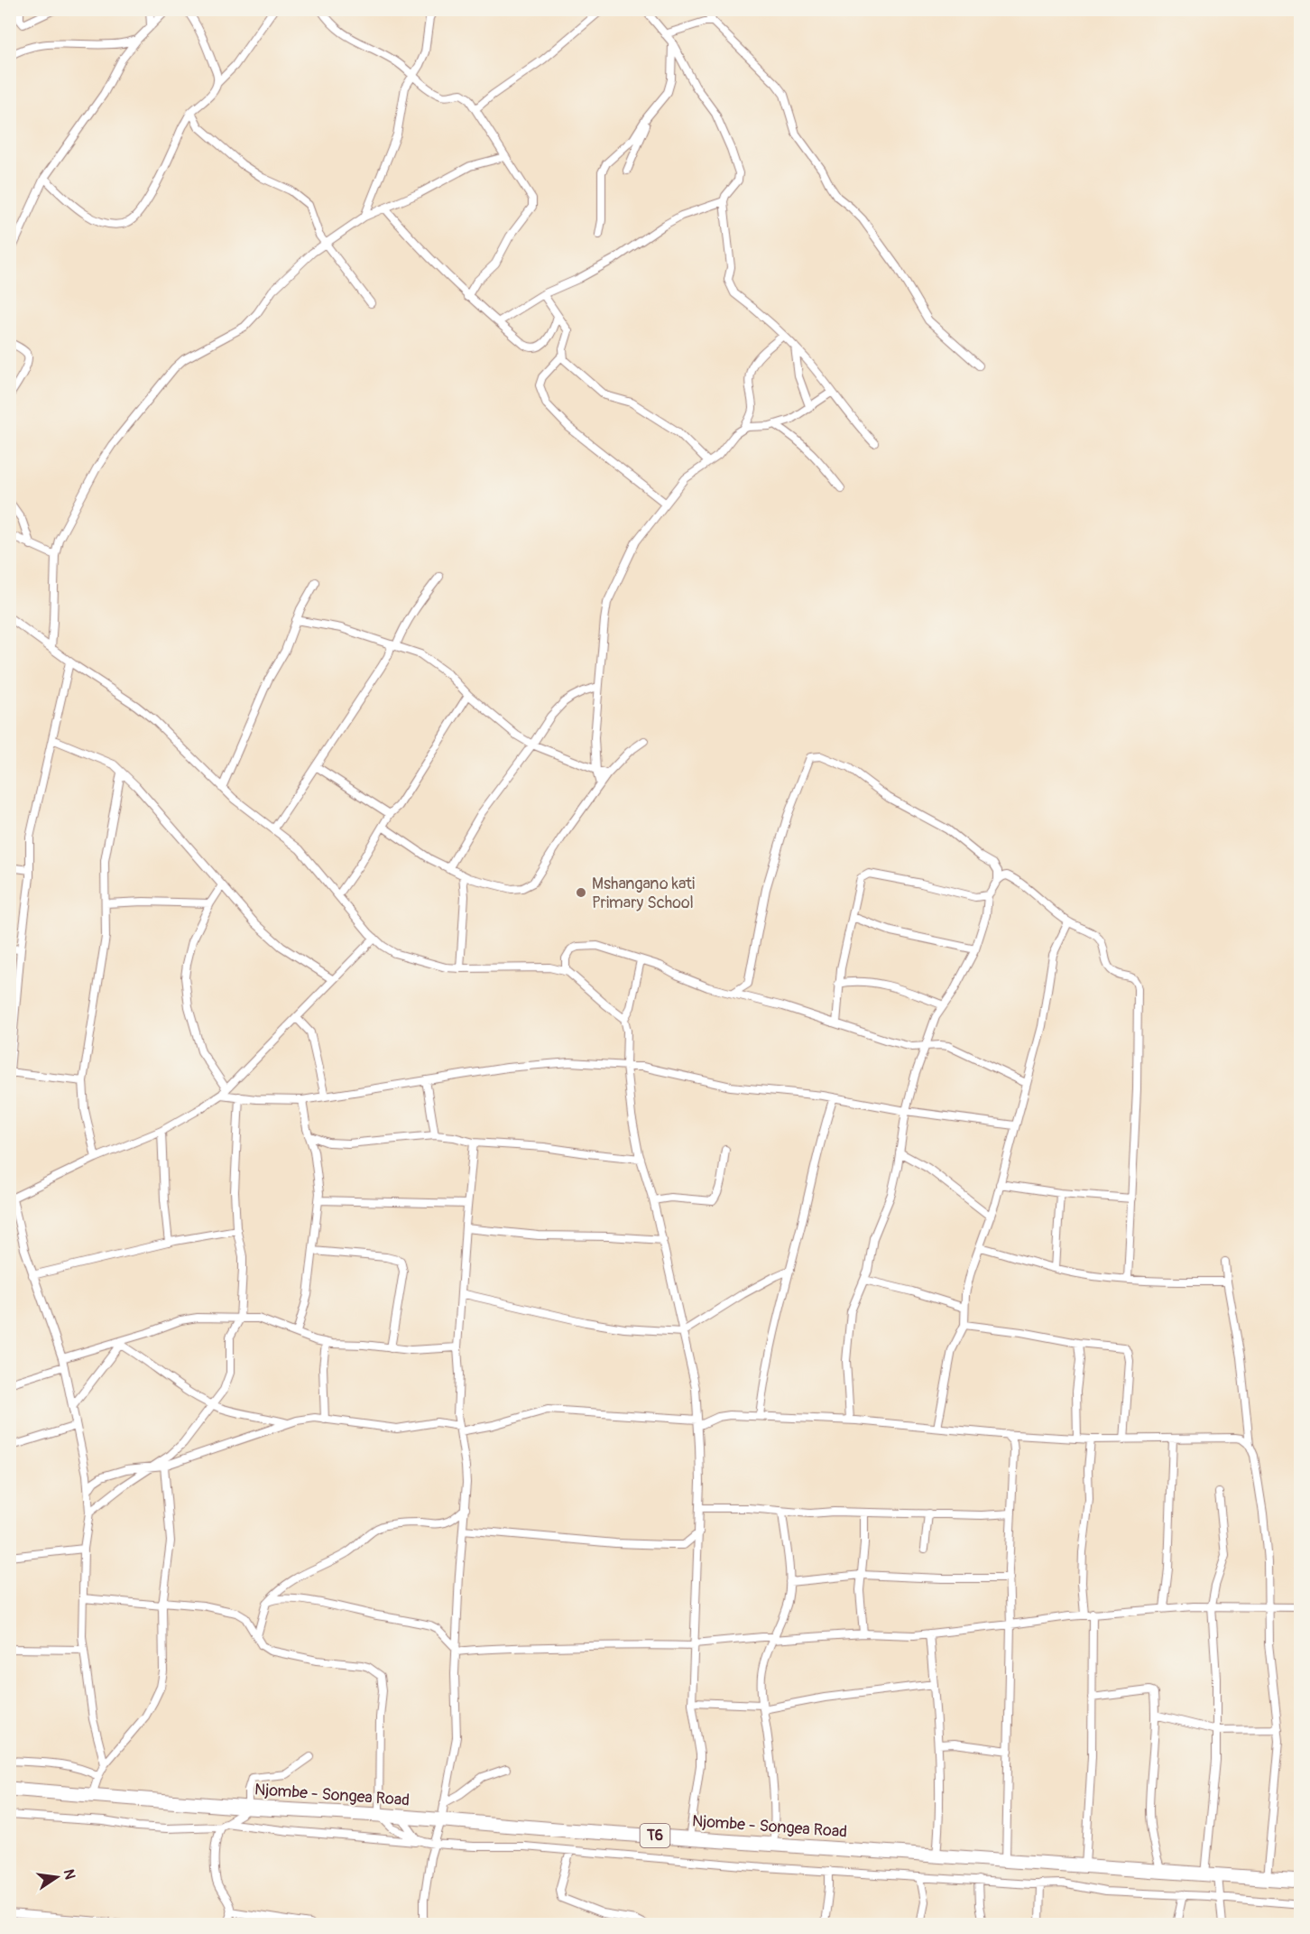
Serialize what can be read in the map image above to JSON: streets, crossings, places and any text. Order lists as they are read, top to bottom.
{
  "streets": {
    "highway": ["Njombe - Songea Road", "T6"]
  },
  "places": ["Mshangano kati Primary School"],
  "north": "right"
}
